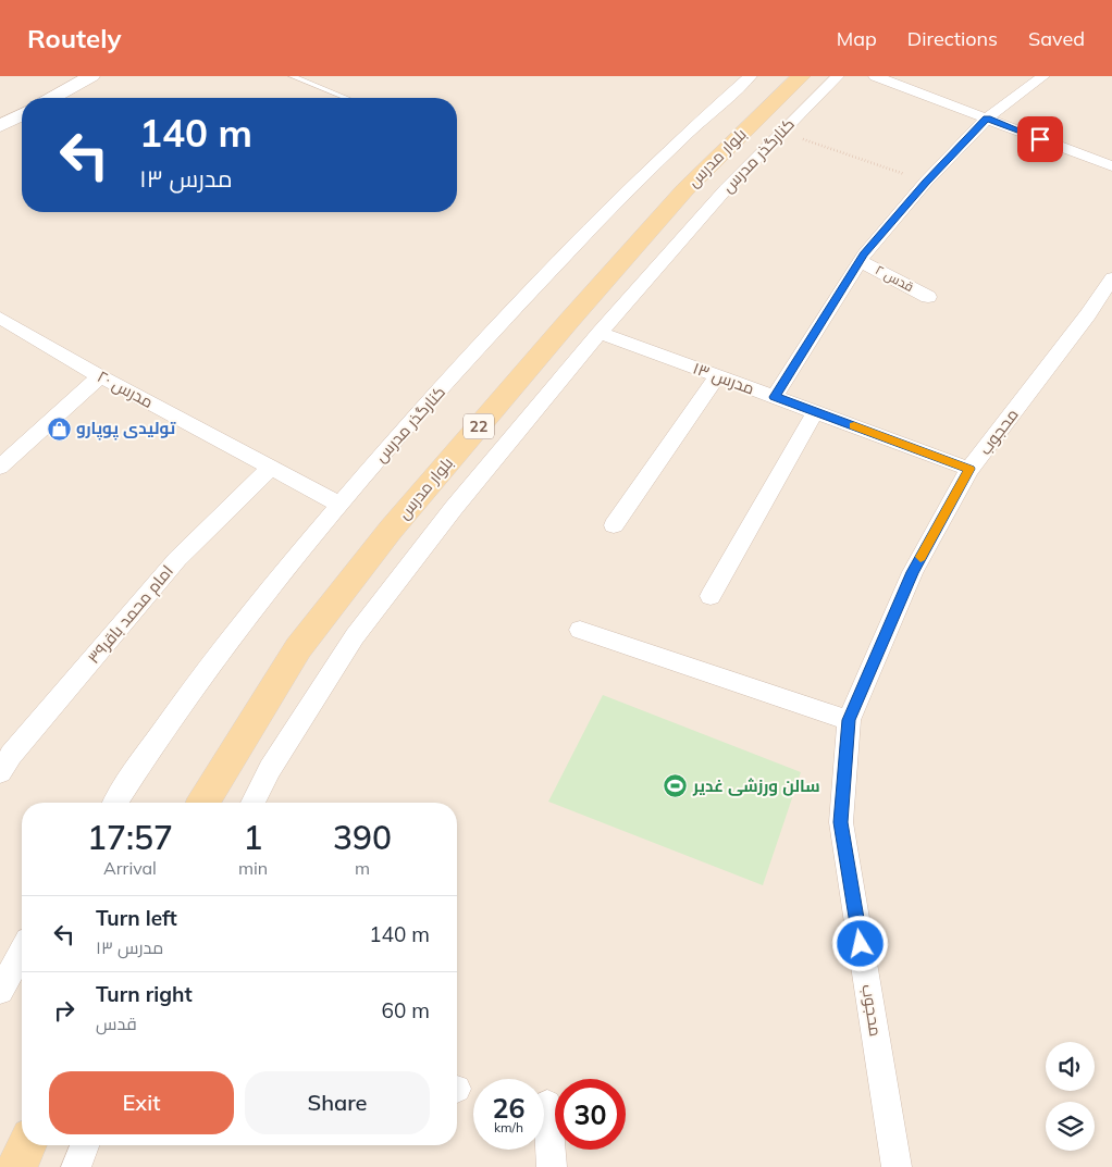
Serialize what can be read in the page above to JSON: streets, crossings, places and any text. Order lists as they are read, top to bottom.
{
  "streets": {
    "main road": ["بلوار مدرس", "22"],
    "street": [
      "کنارگذر مدرس",
      "قدس ۲",
      "مدرس ۱۳",
      "مدرس ۲۰",
      "محجوب",
      "امام محمد باقر۳۹"
    ]
  },
  "crossings": [
    ["کنارگذر مدرس", "مدرس ۱۳"],
    ["کنارگذر مدرس", "مدرس ۲۰"],
    ["مدرس ۱۳", "محجوب"],
    ["مدرس ۲۰", "امام محمد باقر۳۹"]
  ],
  "places": {
    "shop": ["تولیدی پوپارو"],
    "sports": ["سالن ورزشی غدیر"]
  },
  "page": {
    "header": "Routely",
    "nav": ["Map", "Directions", "Saved"],
    "turn": ["140 m", "مدرس ۱۳"],
    "eta": [
      "17:57",
      "Arrival",
      "1",
      "min",
      "390",
      "m"
    ],
    "list": [
      {
        "name": "Turn left",
        "note": "مدرس ۱۳",
        "value": "140 m"
      },
      {
        "name": "Turn right",
        "note": "قدس",
        "value": "60 m"
      }
    ],
    "buttons": ["Exit", "Share"],
    "speed": "26 km/h",
    "limit": "30"
  }
}
